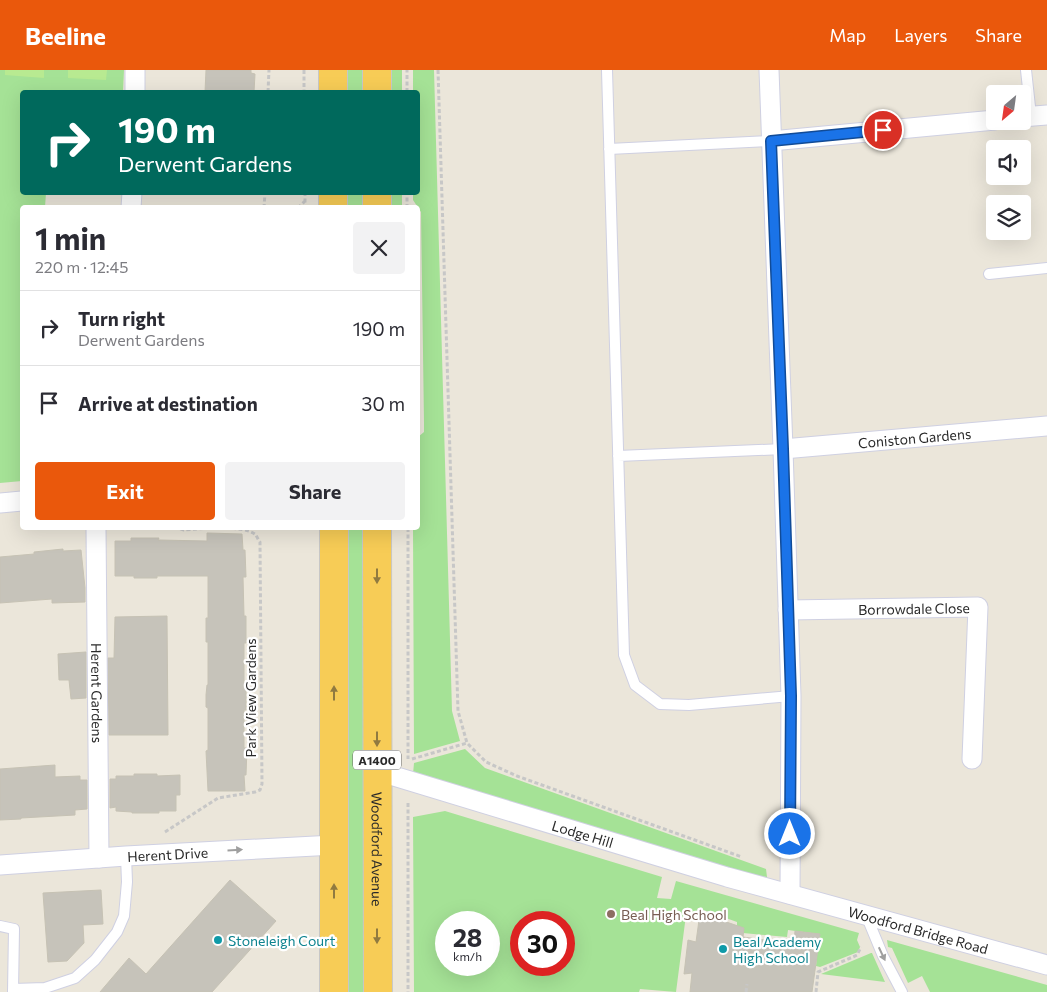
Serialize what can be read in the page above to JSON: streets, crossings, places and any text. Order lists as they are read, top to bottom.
{
  "streets": {
    "highway": ["A1400", "Woodford Avenue"],
    "street": [
      "Coniston Gardens",
      "Borrowdale Close",
      "Herent Gardens",
      "Lodge Hill",
      "Herent Drive",
      "Woodford Bridge Road"
    ],
    "path": ["Park View Gardens"]
  },
  "crossings": [
    ["Herent Gardens", "Herent Drive"],
    ["A1400", "Herent Drive"],
    ["Lodge Hill", "Woodford Avenue"],
    ["Lodge Hill", "Woodford Bridge Road"]
  ],
  "one_way": ["Herent Drive"],
  "places": ["Beal High School", "Stoneleigh Court", "Beal Academy High School"],
  "north": "bottom left",
  "page": {
    "header": "Beeline",
    "nav": ["Map", "Layers", "Share"],
    "turn": ["190 m", "Derwent Gardens"],
    "heading": ["1 min", "220 m · 12:45"],
    "list": [
      {
        "name": "Turn right",
        "note": "Derwent Gardens",
        "value": "190 m"
      },
      {
        "name": "Arrive at destination",
        "value": "30 m"
      }
    ],
    "buttons": ["Exit", "Share"],
    "speed": "28 km/h",
    "limit": "30"
  }
}
